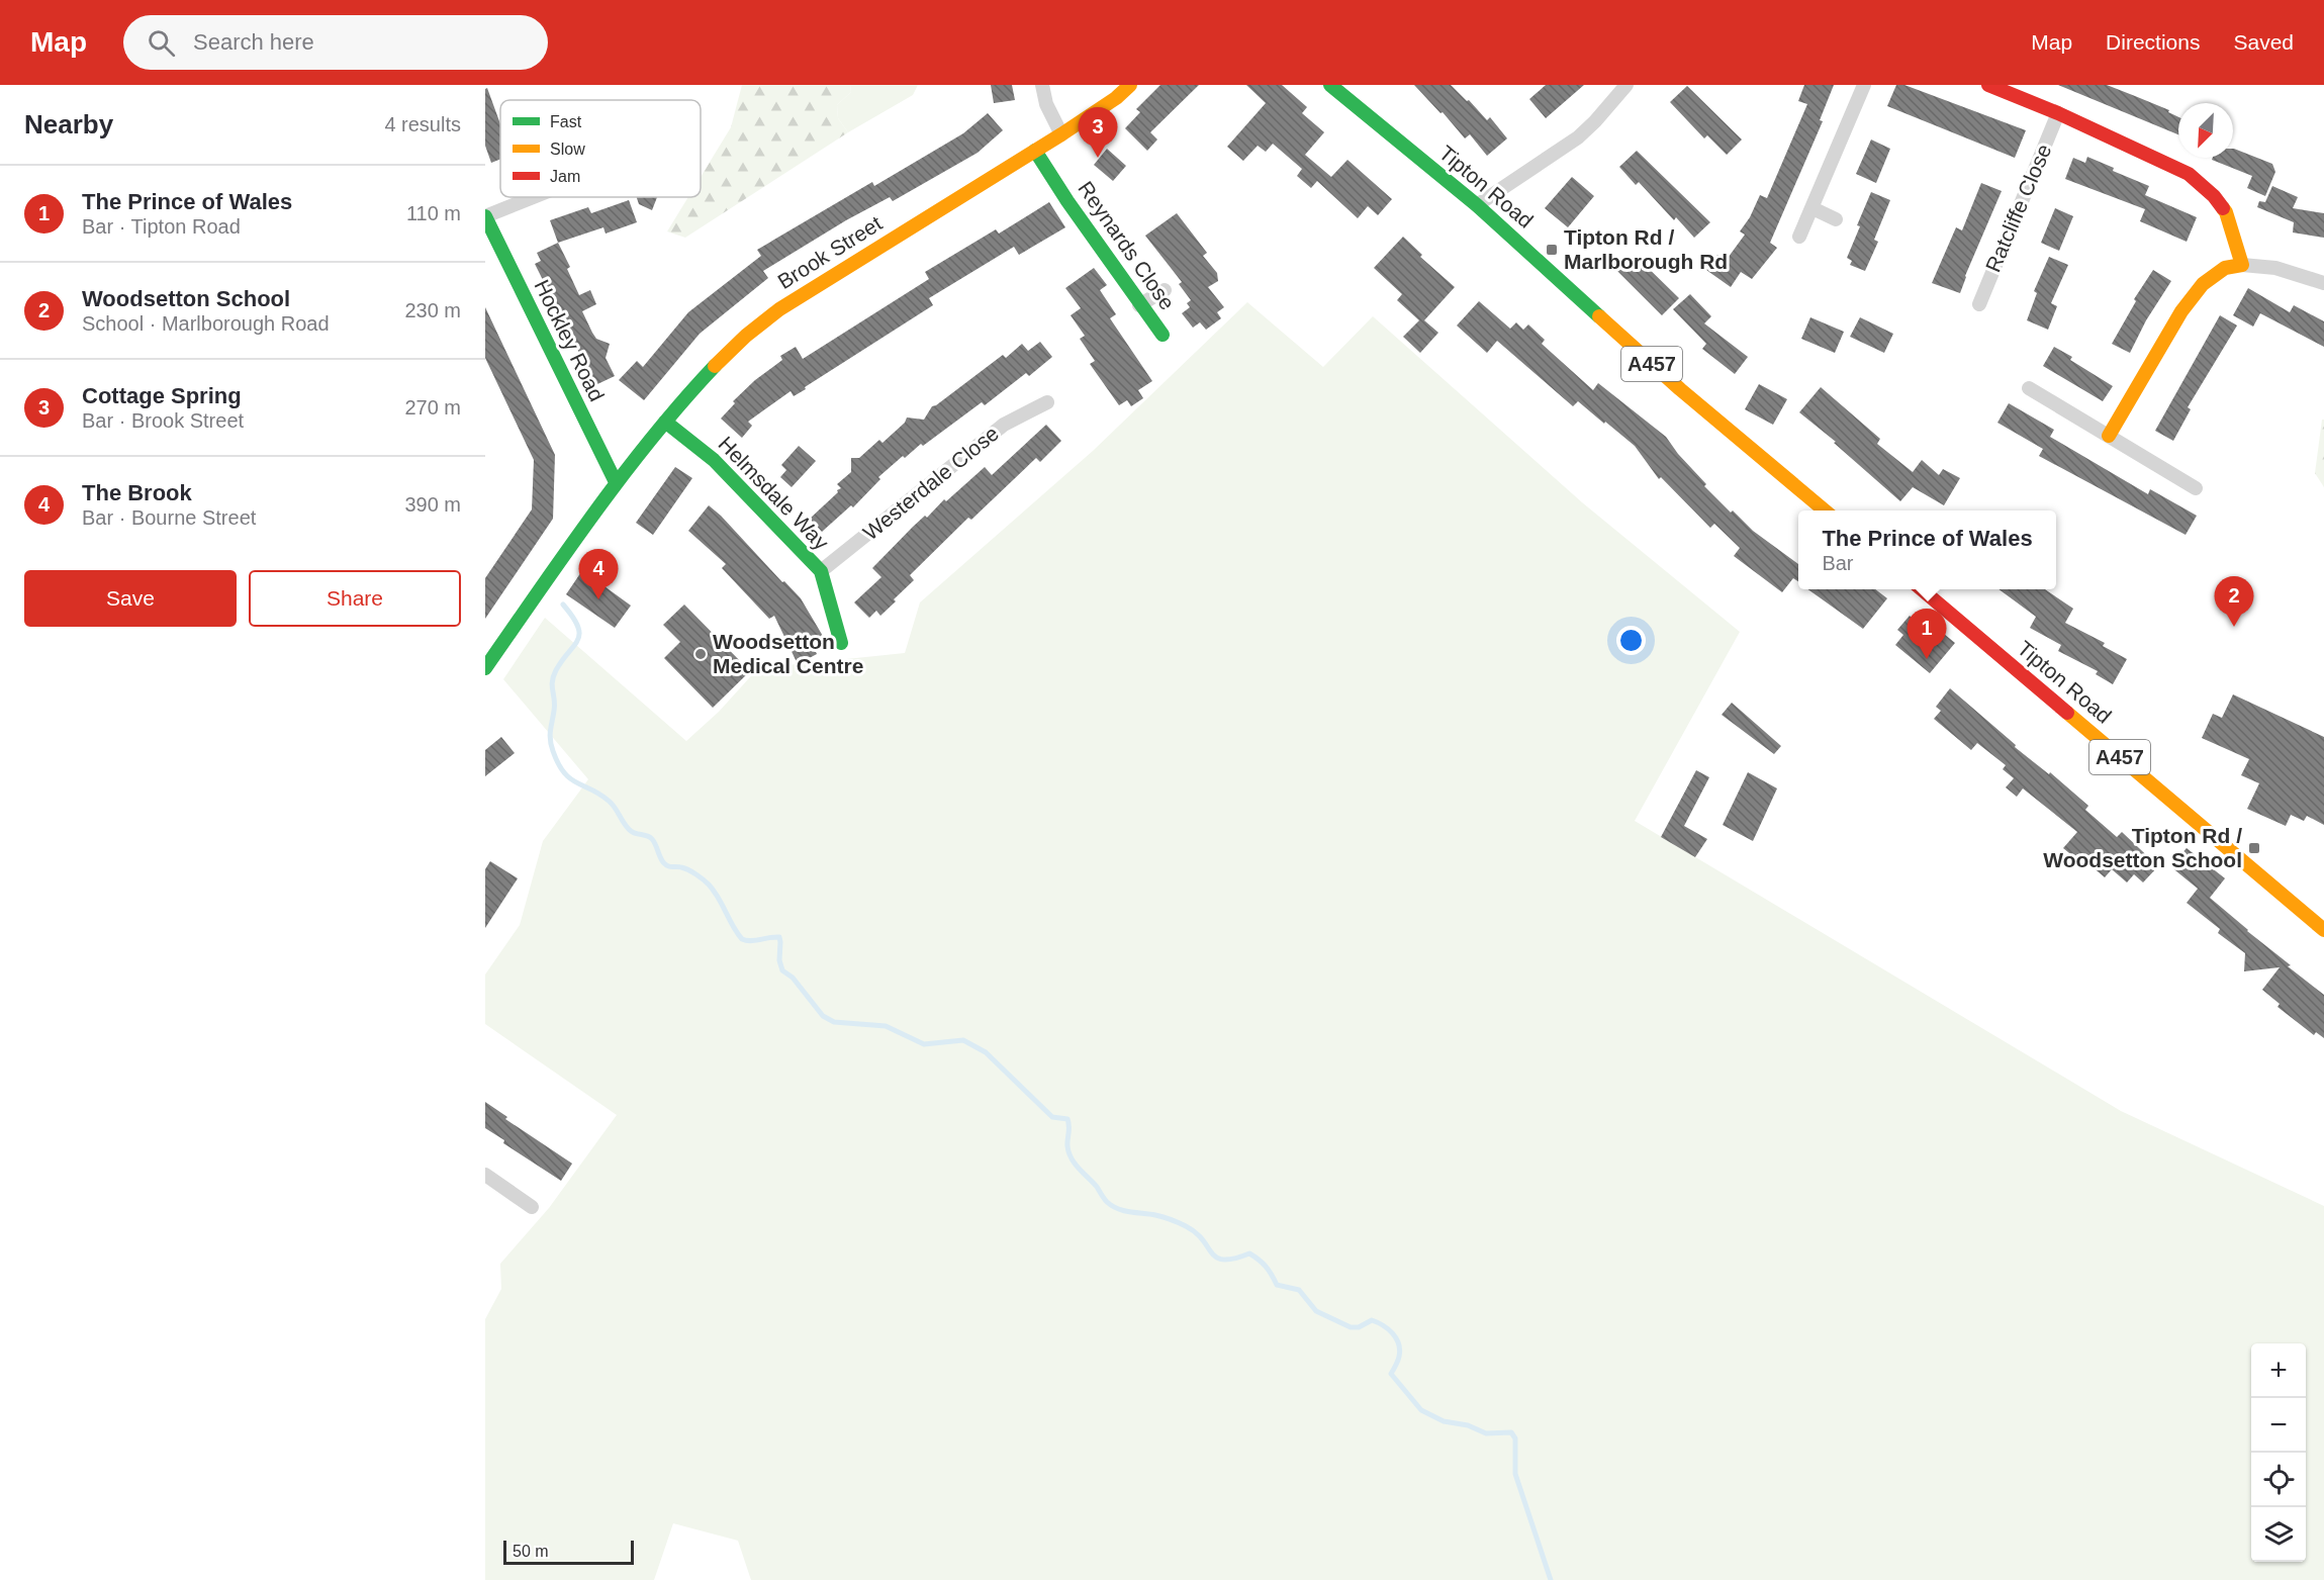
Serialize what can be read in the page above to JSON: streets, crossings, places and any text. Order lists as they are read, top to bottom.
{
  "streets": {
    "street": [
      "Tipton Road",
      "Ratcliffe Close",
      "Reynards Close",
      "Brook Street",
      "Hockley Road",
      "A457",
      "Westerdale Close",
      "Helmsdale Way"
    ]
  },
  "crossings": [
    ["Reynards Close", "Brook Street"],
    ["Brook Street", "Hockley Road"],
    ["Brook Street", "Helmsdale Way"],
    ["Westerdale Close", "Helmsdale Way"]
  ],
  "places": {
    "transit": ["Tipton Rd / Marlborough Rd", "Tipton Rd / Woodsetton School"],
    "other": ["Woodsetton Medical Centre"]
  },
  "legend": ["Fast", "Slow", "Jam"],
  "scale_bar": "50 m",
  "north": "bottom left",
  "page": {
    "header": "Map",
    "search": "Search here",
    "nav": ["Map", "Directions", "Saved"],
    "heading": ["Nearby", "4 results"],
    "pins": [
      "3",
      "4",
      "2",
      "1"
    ],
    "list": [
      {
        "mark": "1",
        "name": "The Prince of Wales",
        "note": "Bar · Tipton Road",
        "value": "110 m"
      },
      {
        "mark": "2",
        "name": "Woodsetton School",
        "note": "School · Marlborough Road",
        "value": "230 m"
      },
      {
        "mark": "3",
        "name": "Cottage Spring",
        "note": "Bar · Brook Street",
        "value": "270 m"
      },
      {
        "mark": "4",
        "name": "The Brook",
        "note": "Bar · Bourne Street",
        "value": "390 m"
      }
    ],
    "popup": ["The Prince of Wales", "Bar"],
    "buttons": ["Save", "Share"],
    "map_buttons": ["+", "−"],
    "scale": "50 m"
  }
}
